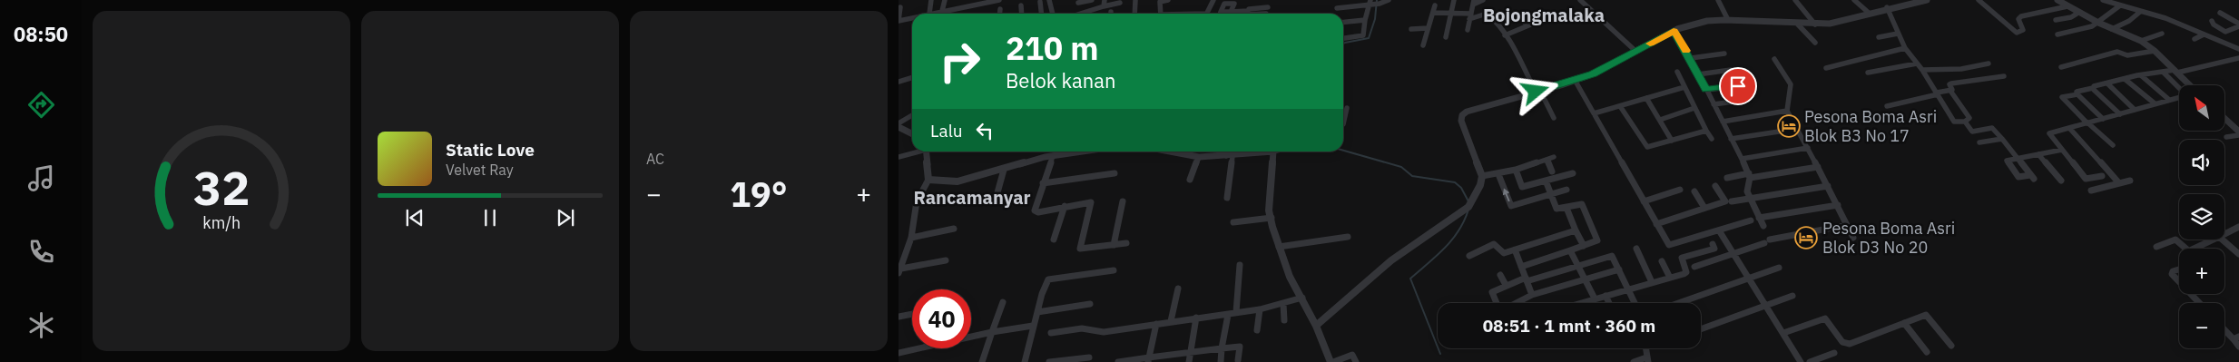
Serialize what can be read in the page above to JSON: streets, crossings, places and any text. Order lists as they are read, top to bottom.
{
  "districts": ["Bojongmalaka", "Rancamanyar"],
  "places": {
    "hotel": ["Pesona Boma Asri Blok B3 No 17", "Pesona Boma Asri Blok D3 No 20"]
  },
  "north": "top left",
  "page": {
    "tabs": "08:50",
    "tile": "AC",
    "turn": ["210 m", "Belok kanan"],
    "map_buttons": ["+", "−"],
    "then": "Lalu",
    "song": ["Static Love", "Velvet Ray"],
    "heat": ["−", "19°", "+"],
    "limit": "40",
    "trip": "08:51 · 1 mnt · 360 m",
    "gauge": ["32", "km/h"]
  }
}
